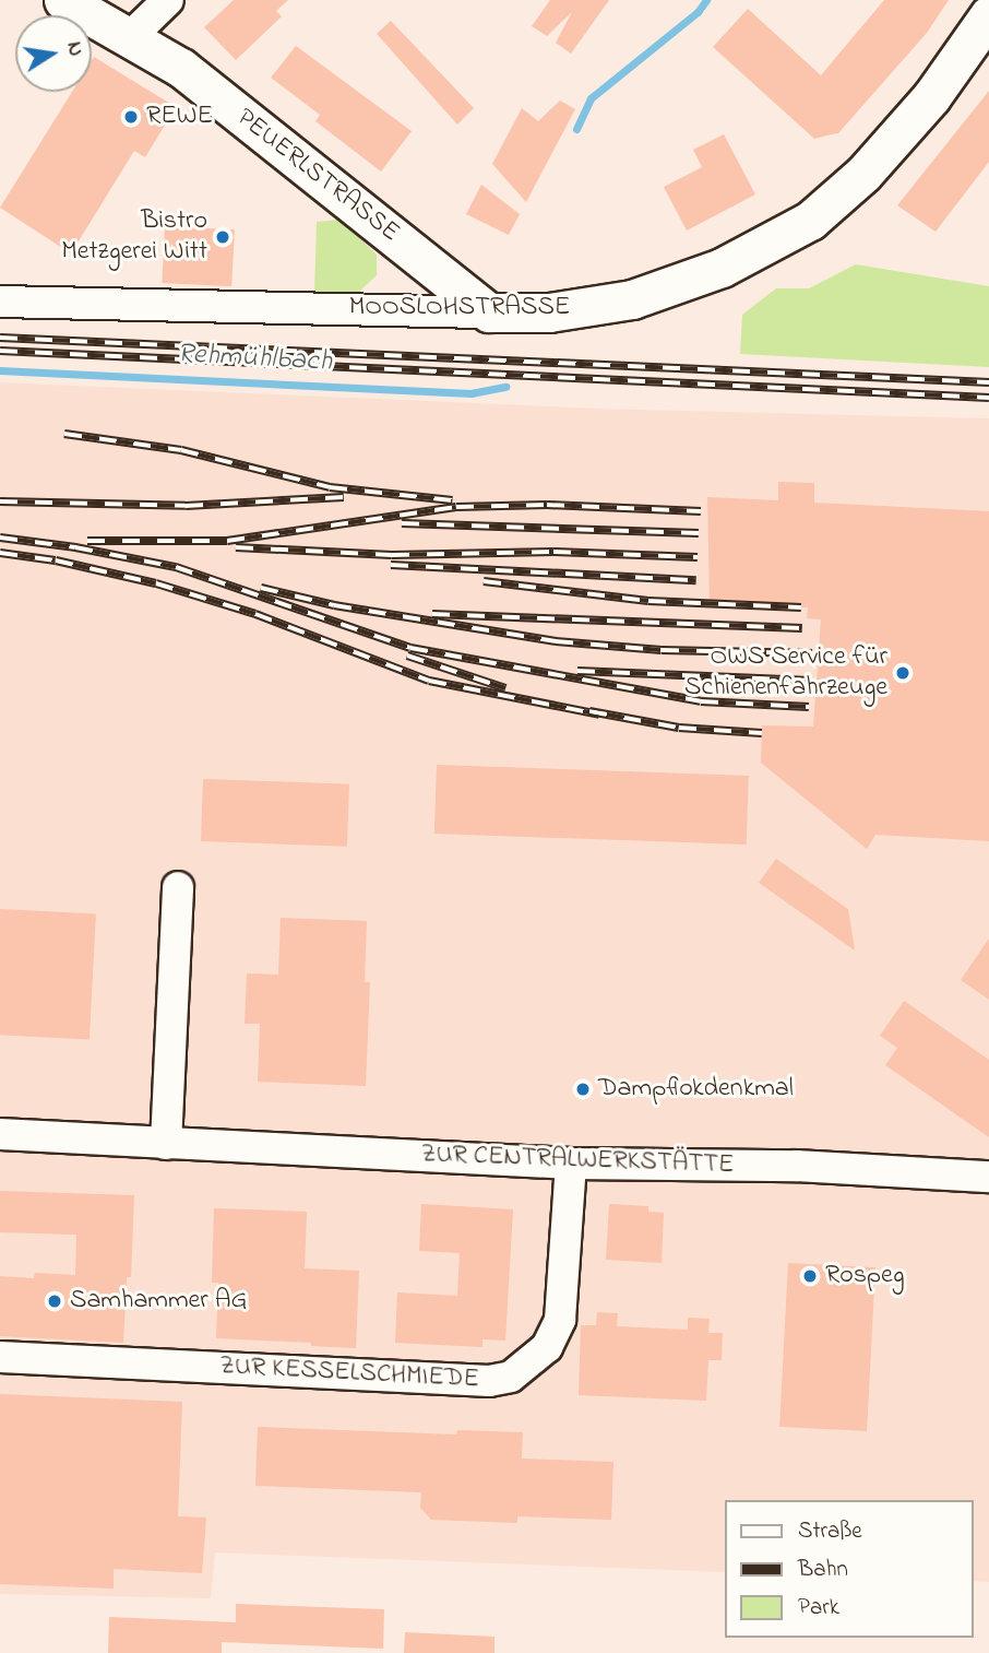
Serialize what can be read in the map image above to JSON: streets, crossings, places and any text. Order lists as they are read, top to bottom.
{
  "streets": {
    "street": [
      "PEUERLSTRASSE",
      "MOOSLOHSTRASSE",
      "ZUR CENTRALWERKSTÄTTE",
      "ZUR KESSELSCHMIEDE"
    ]
  },
  "crossings": [
    ["PEUERLSTRASSE", "MOOSLOHSTRASSE"],
    ["ZUR CENTRALWERKSTÄTTE", "ZUR KESSELSCHMIEDE"]
  ],
  "water": ["Rehmühlbach"],
  "places": [
    "REWE",
    "Bistro Metzgerei Witt",
    "OWS Service für Schienenfahrzeuge",
    "Dampflokdenkmal",
    "Rospeg",
    "Samhammer AG"
  ],
  "legend": ["Straße", "Bahn", "Park"],
  "north": "right"
}
